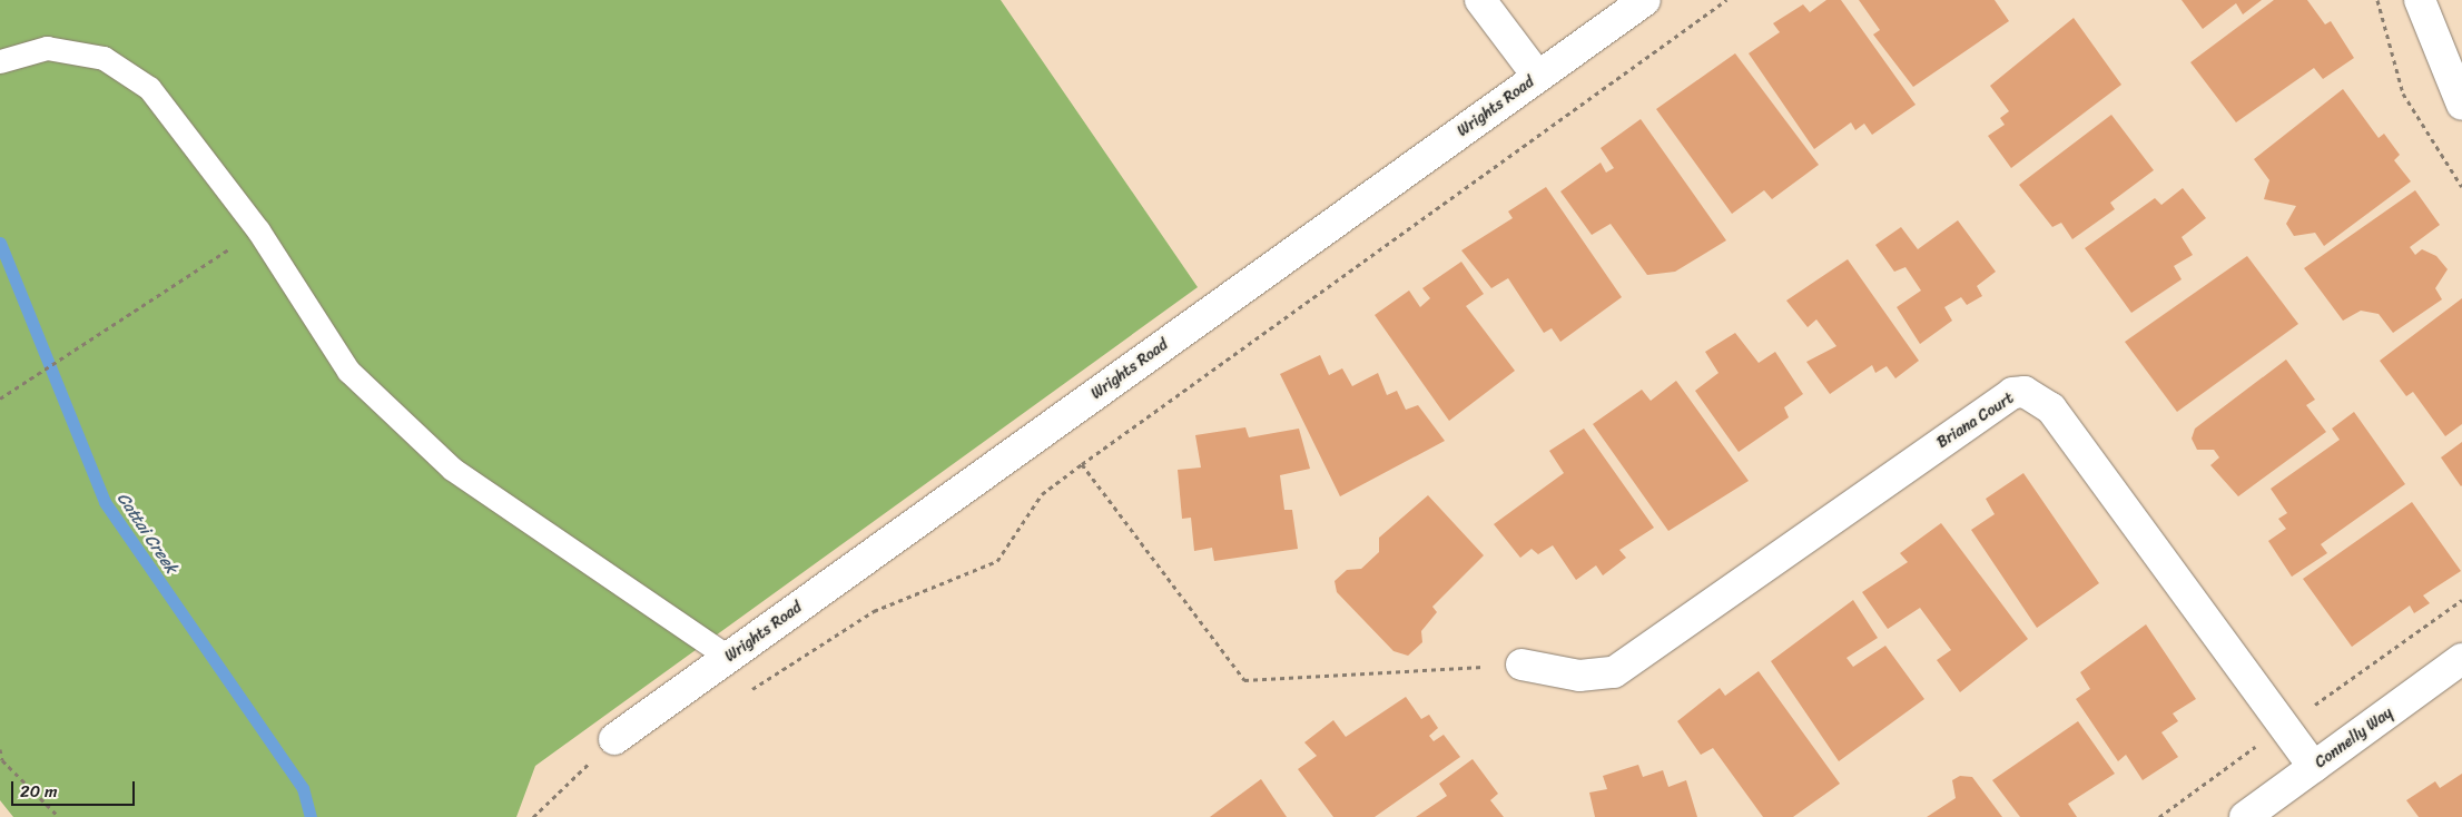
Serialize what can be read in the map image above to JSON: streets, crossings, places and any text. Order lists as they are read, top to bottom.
{
  "streets": {
    "street": ["Wrights Road", "Briana Court", "Connelly Way"]
  },
  "crossings": [
    ["Briana Court", "Connelly Way"]
  ],
  "water": ["Cattai Creek"],
  "scale_bar": "20 m"
}
